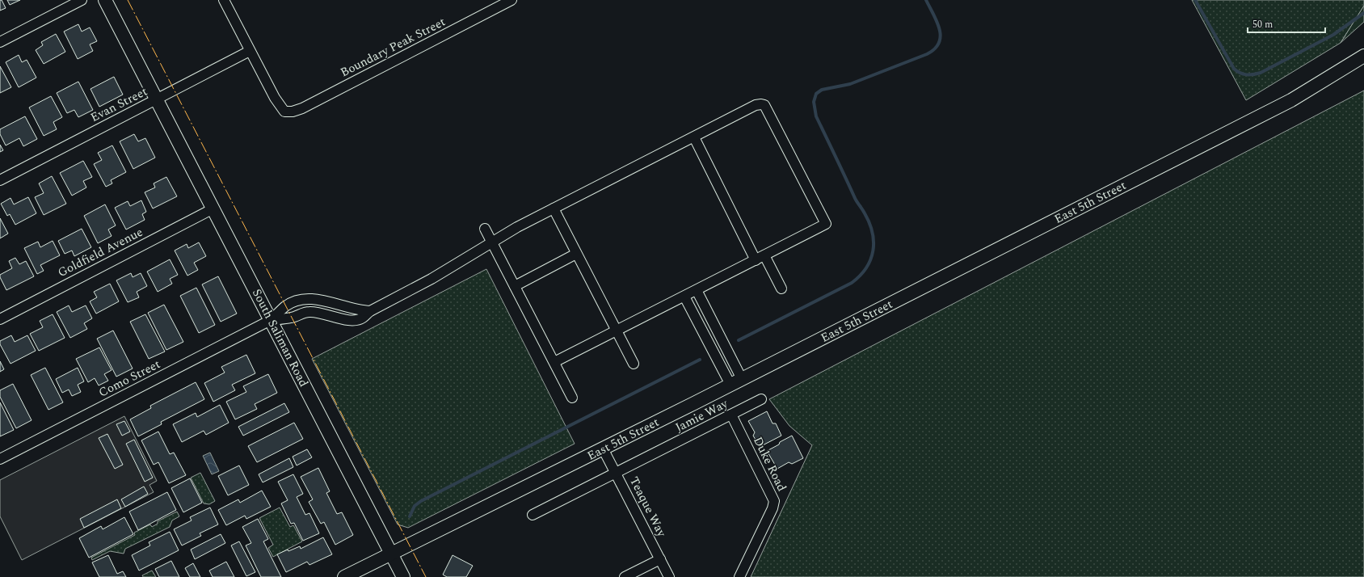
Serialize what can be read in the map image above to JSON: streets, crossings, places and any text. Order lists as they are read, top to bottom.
{
  "streets": {
    "main road": ["East 5th Street", "South Saliman Road"],
    "street": [
      "Boundary Peak Street",
      "Evan Street",
      "Goldfield Avenue",
      "Como Street",
      "Jamie Way",
      "Duke Road",
      "Teaque Way"
    ]
  },
  "crossings": [
    ["Boundary Peak Street", "Evan Street"],
    ["Evan Street", "South Saliman Road"],
    ["East 5th Street", "South Saliman Road"],
    ["East 5th Street", "Teaque Way"],
    ["Goldfield Avenue", "South Saliman Road"],
    ["South Saliman Road", "Como Street"],
    ["Jamie Way", "Duke Road"],
    ["Jamie Way", "Teaque Way"]
  ],
  "scale_bar": "50 m"
}
